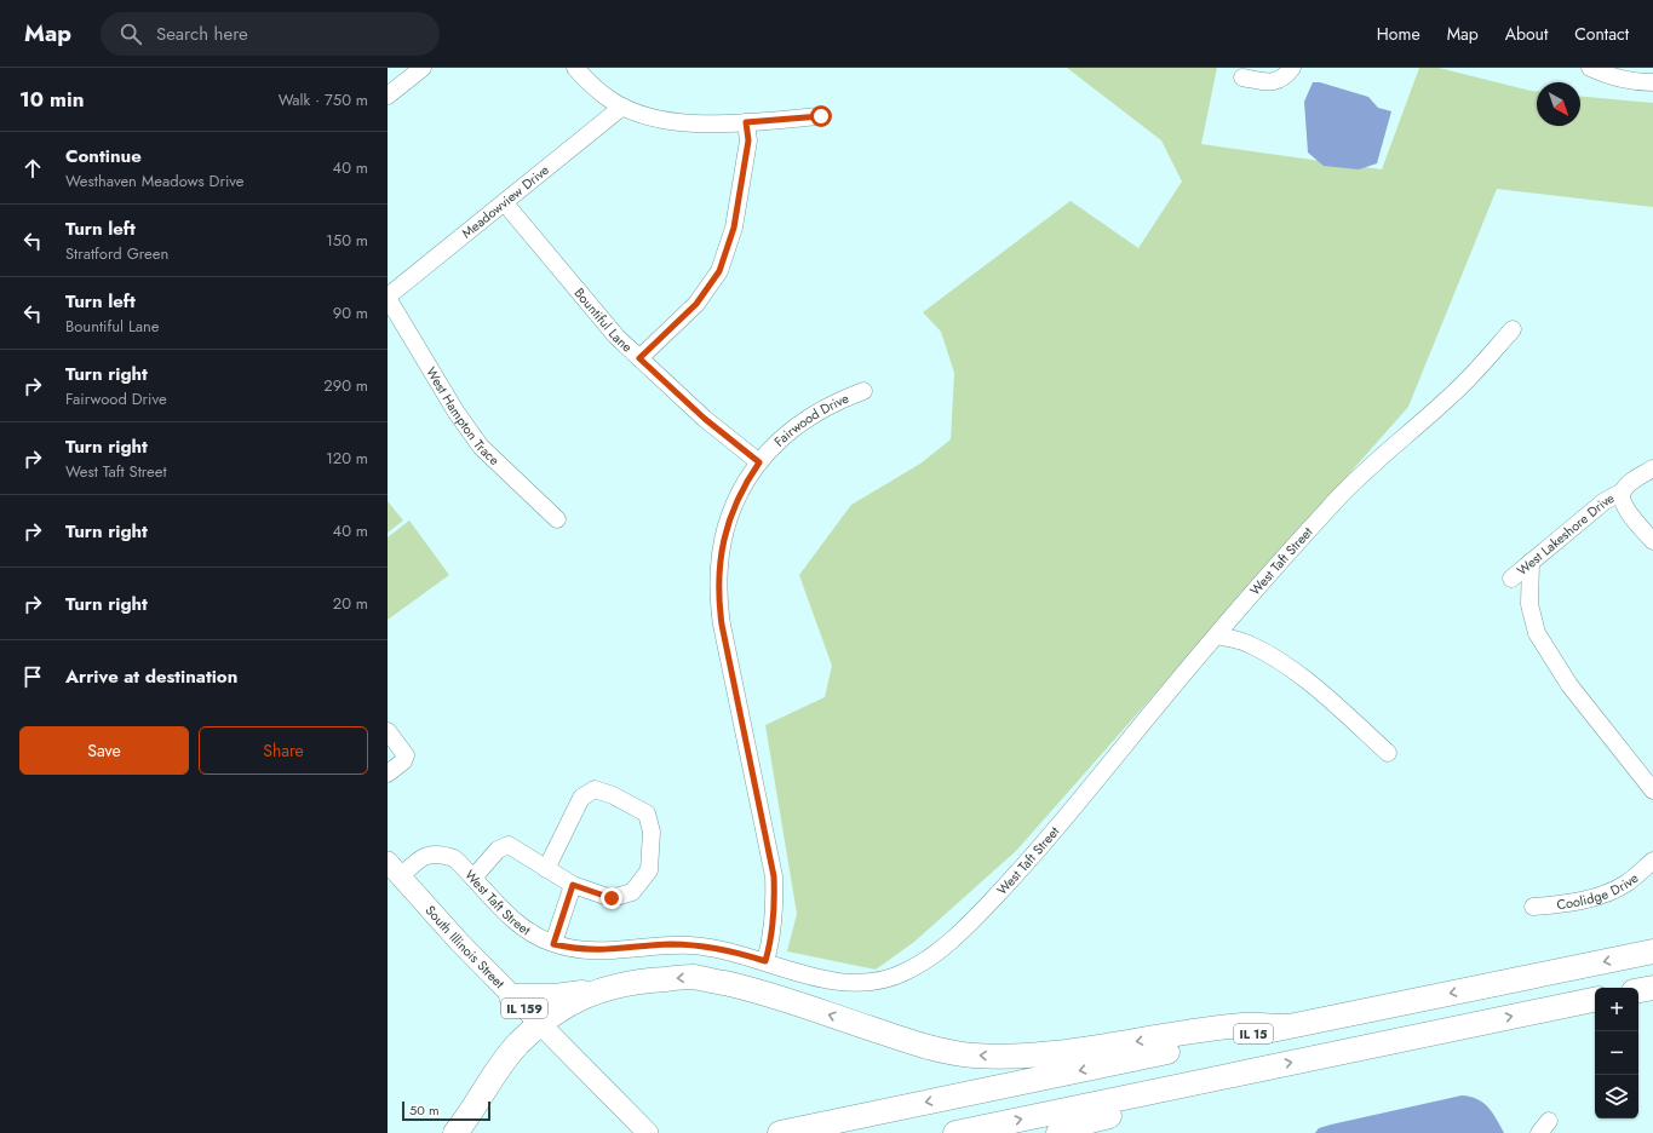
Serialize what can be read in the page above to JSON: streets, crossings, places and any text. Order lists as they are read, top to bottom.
{
  "streets": {
    "highway": ["IL 15"],
    "main road": ["South Illinois Street", "IL 159"],
    "street": [
      "Meadowview Drive",
      "Bountiful Lane",
      "West Hampton Trace",
      "Fairwood Drive",
      "West Lakeshore Drive",
      "West Taft Street",
      "Coolidge Drive"
    ]
  },
  "crossings": [
    ["Meadowview Drive", "Bountiful Lane"],
    ["Meadowview Drive", "West Hampton Trace"],
    ["Bountiful Lane", "Fairwood Drive"],
    ["Fairwood Drive", "West Taft Street"],
    ["West Taft Street", "South Illinois Street"]
  ],
  "scale_bar": "50 m",
  "north": "bottom right",
  "page": {
    "header": "Map",
    "search": "Search here",
    "nav": [
      "Home",
      "Map",
      "About",
      "Contact"
    ],
    "heading": ["10 min", "Walk · 750 m"],
    "list": [
      ["Continue", "Westhaven Meadows Drive", "40 m"],
      ["Turn left", "Stratford Green", "150 m"],
      ["Turn left", "Bountiful Lane", "90 m"],
      ["Turn right", "Fairwood Drive", "290 m"],
      ["Turn right", "West Taft Street", "120 m"],
      ["Turn right", "40 m"],
      ["Turn right", "20 m"],
      "Arrive at destination"
    ],
    "buttons": ["Save", "Share"],
    "map_buttons": ["+", "−"],
    "scale": "50 m"
  }
}
